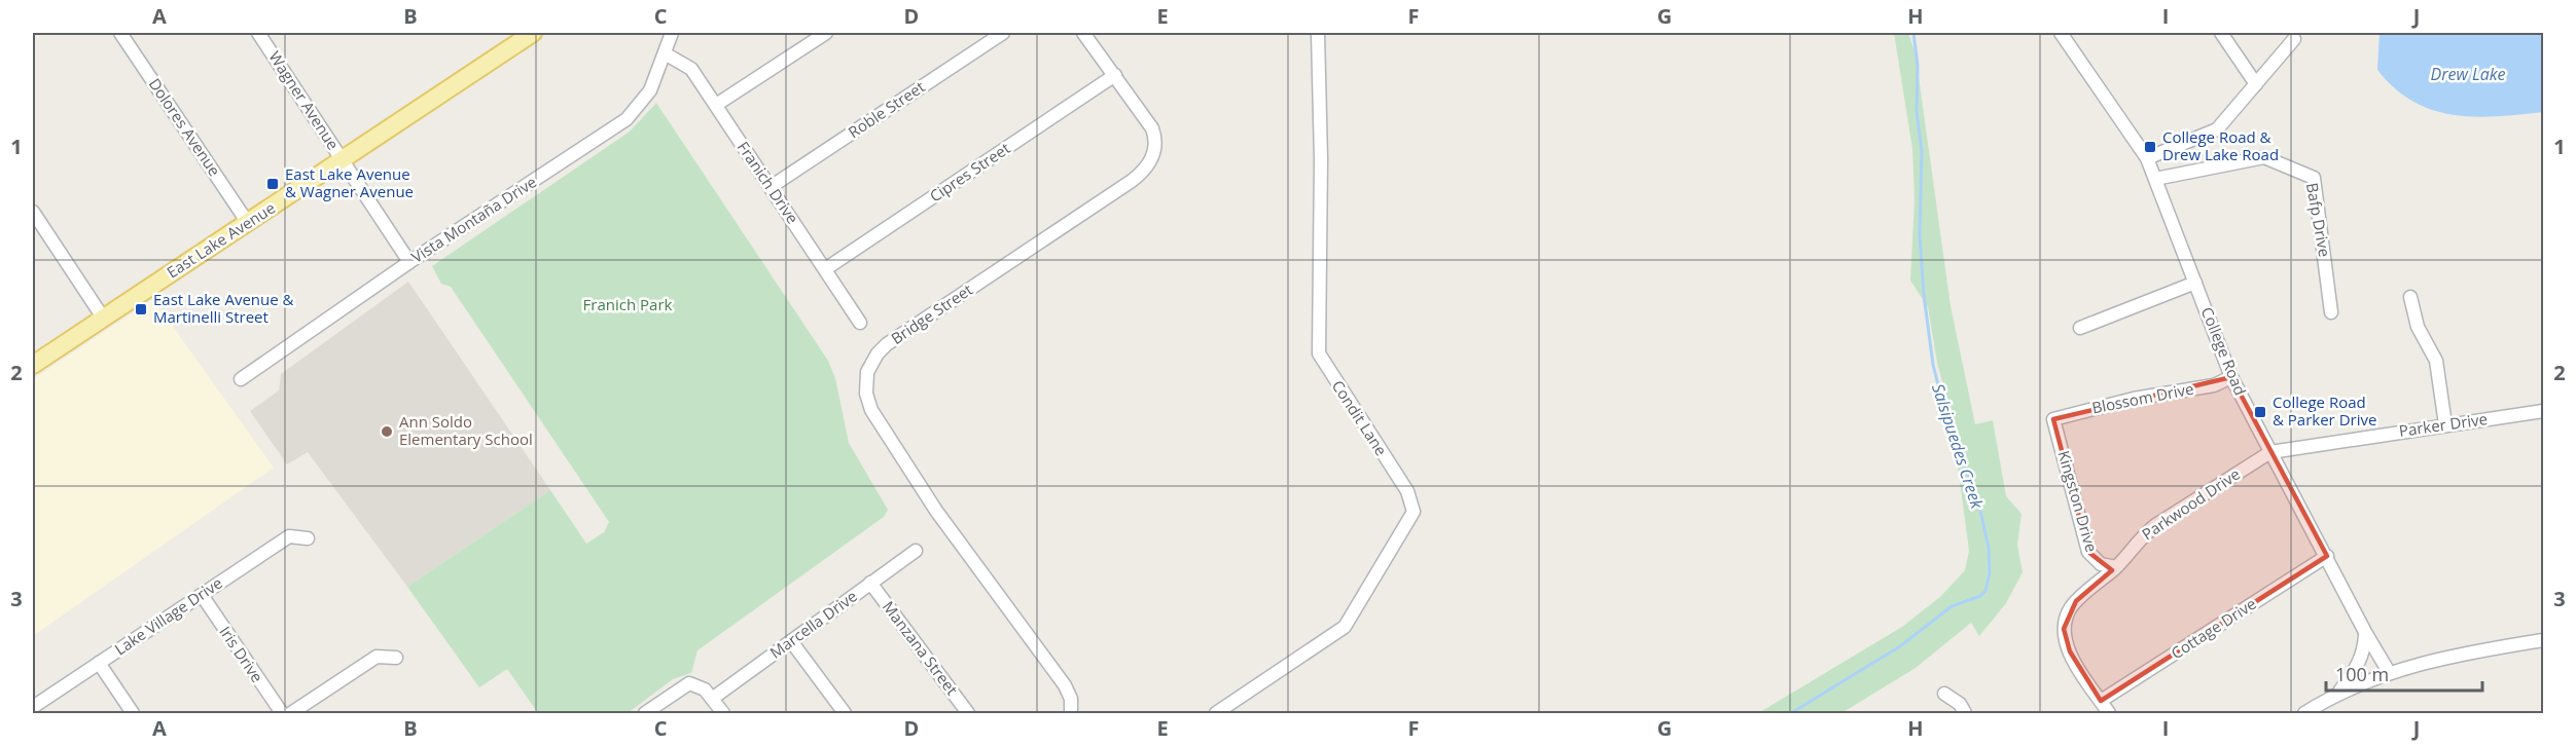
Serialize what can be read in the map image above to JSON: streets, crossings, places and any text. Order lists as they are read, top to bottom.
{
  "streets": {
    "main road": ["East Lake Avenue"],
    "street": [
      "Wagner Avenue",
      "Roble Street",
      "Dolores Avenue",
      "Cipres Street",
      "Franich Drive",
      "Vista Montaña Drive",
      "Bafp Drive",
      "Bridge Street",
      "College Road",
      "Blossom Drive",
      "Condit Lane",
      "Parker Drive",
      "Kingston Drive",
      "Parkwood Drive",
      "Lake Village Drive",
      "Marcella Drive",
      "Cottage Drive",
      "Manzana Street",
      "Iris Drive"
    ]
  },
  "crossings": [
    ["Wagner Avenue", "Vista Montaña Drive"],
    ["Wagner Avenue", "East Lake Avenue"],
    ["Roble Street", "Franich Drive"],
    ["Dolores Avenue", "East Lake Avenue"],
    ["Cipres Street", "Franich Drive"],
    ["Cipres Street", "Bridge Street"],
    ["Franich Drive", "Vista Montaña Drive"],
    ["Bafp Drive", "College Road"],
    ["College Road", "Blossom Drive"],
    ["College Road", "Parker Drive"],
    ["College Road", "Parkwood Drive"],
    ["College Road", "Cottage Drive"],
    ["Blossom Drive", "Kingston Drive"],
    ["Parker Drive", "Parkwood Drive"],
    ["Kingston Drive", "Parkwood Drive"],
    ["Parkwood Drive", "Cottage Drive"],
    ["Lake Village Drive", "Iris Drive"],
    ["Marcella Drive", "Manzana Street"]
  ],
  "water": ["Drew Lake", "Salsipuedes Creek"],
  "parks": ["Franich Park"],
  "places": {
    "transit": [
      "College Road & Drew Lake Road",
      "East Lake Avenue & Wagner Avenue",
      "East Lake Avenue & Martinelli Street",
      "College Road & Parker Drive"
    ],
    "other": ["Ann Soldo Elementary School"]
  },
  "scale_bar": "100 m",
  "grid": {
    "columns": [
      "A",
      "B",
      "C",
      "D",
      "E",
      "F",
      "G",
      "H",
      "I",
      "J"
    ],
    "rows": ["1", "2", "3"]
  }
}
